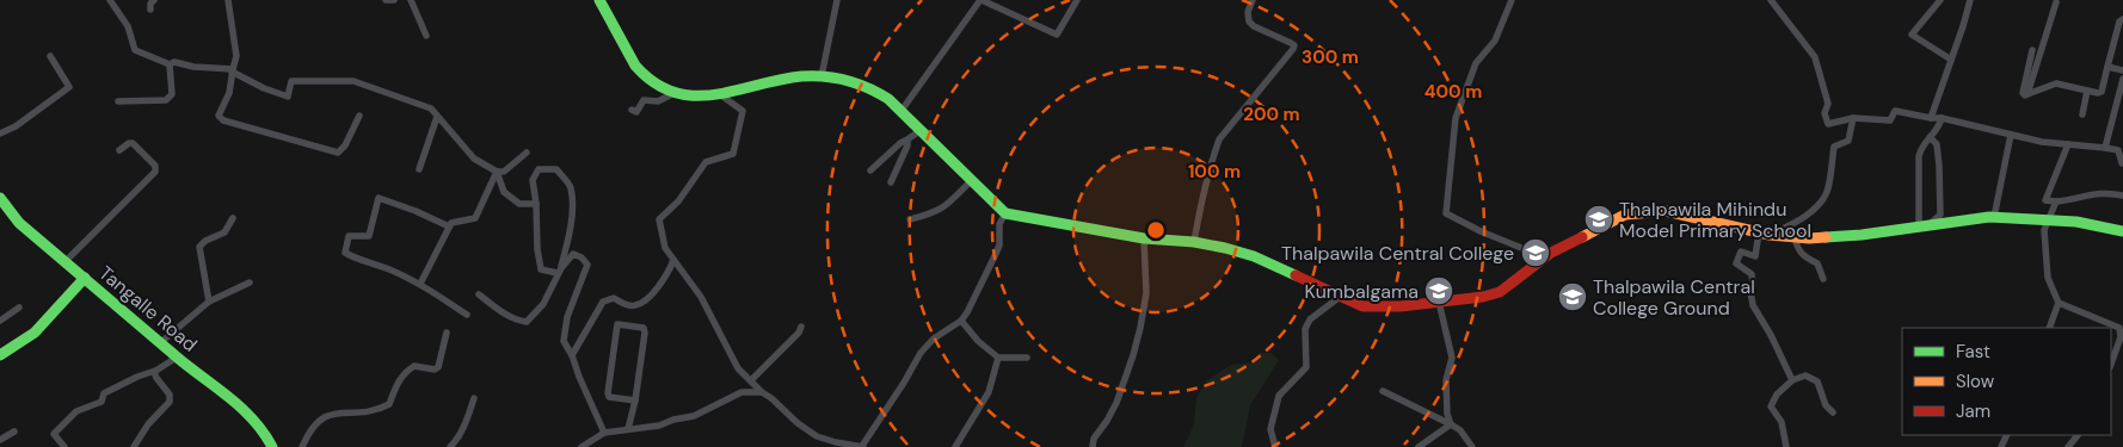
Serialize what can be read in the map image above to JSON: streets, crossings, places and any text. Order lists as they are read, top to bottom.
{
  "streets": {
    "main road": ["Tangalle Road"]
  },
  "places": {
    "school or university": [
      "Thalpawila Mihindu Model Primary School",
      "Thalpawila Central College",
      "Kumbalgama",
      "Thalpawila Central College Ground"
    ]
  },
  "legend": ["Fast", "Slow", "Jam"],
  "rings": [
    "300 m",
    "400 m",
    "200 m",
    "100 m"
  ]
}
